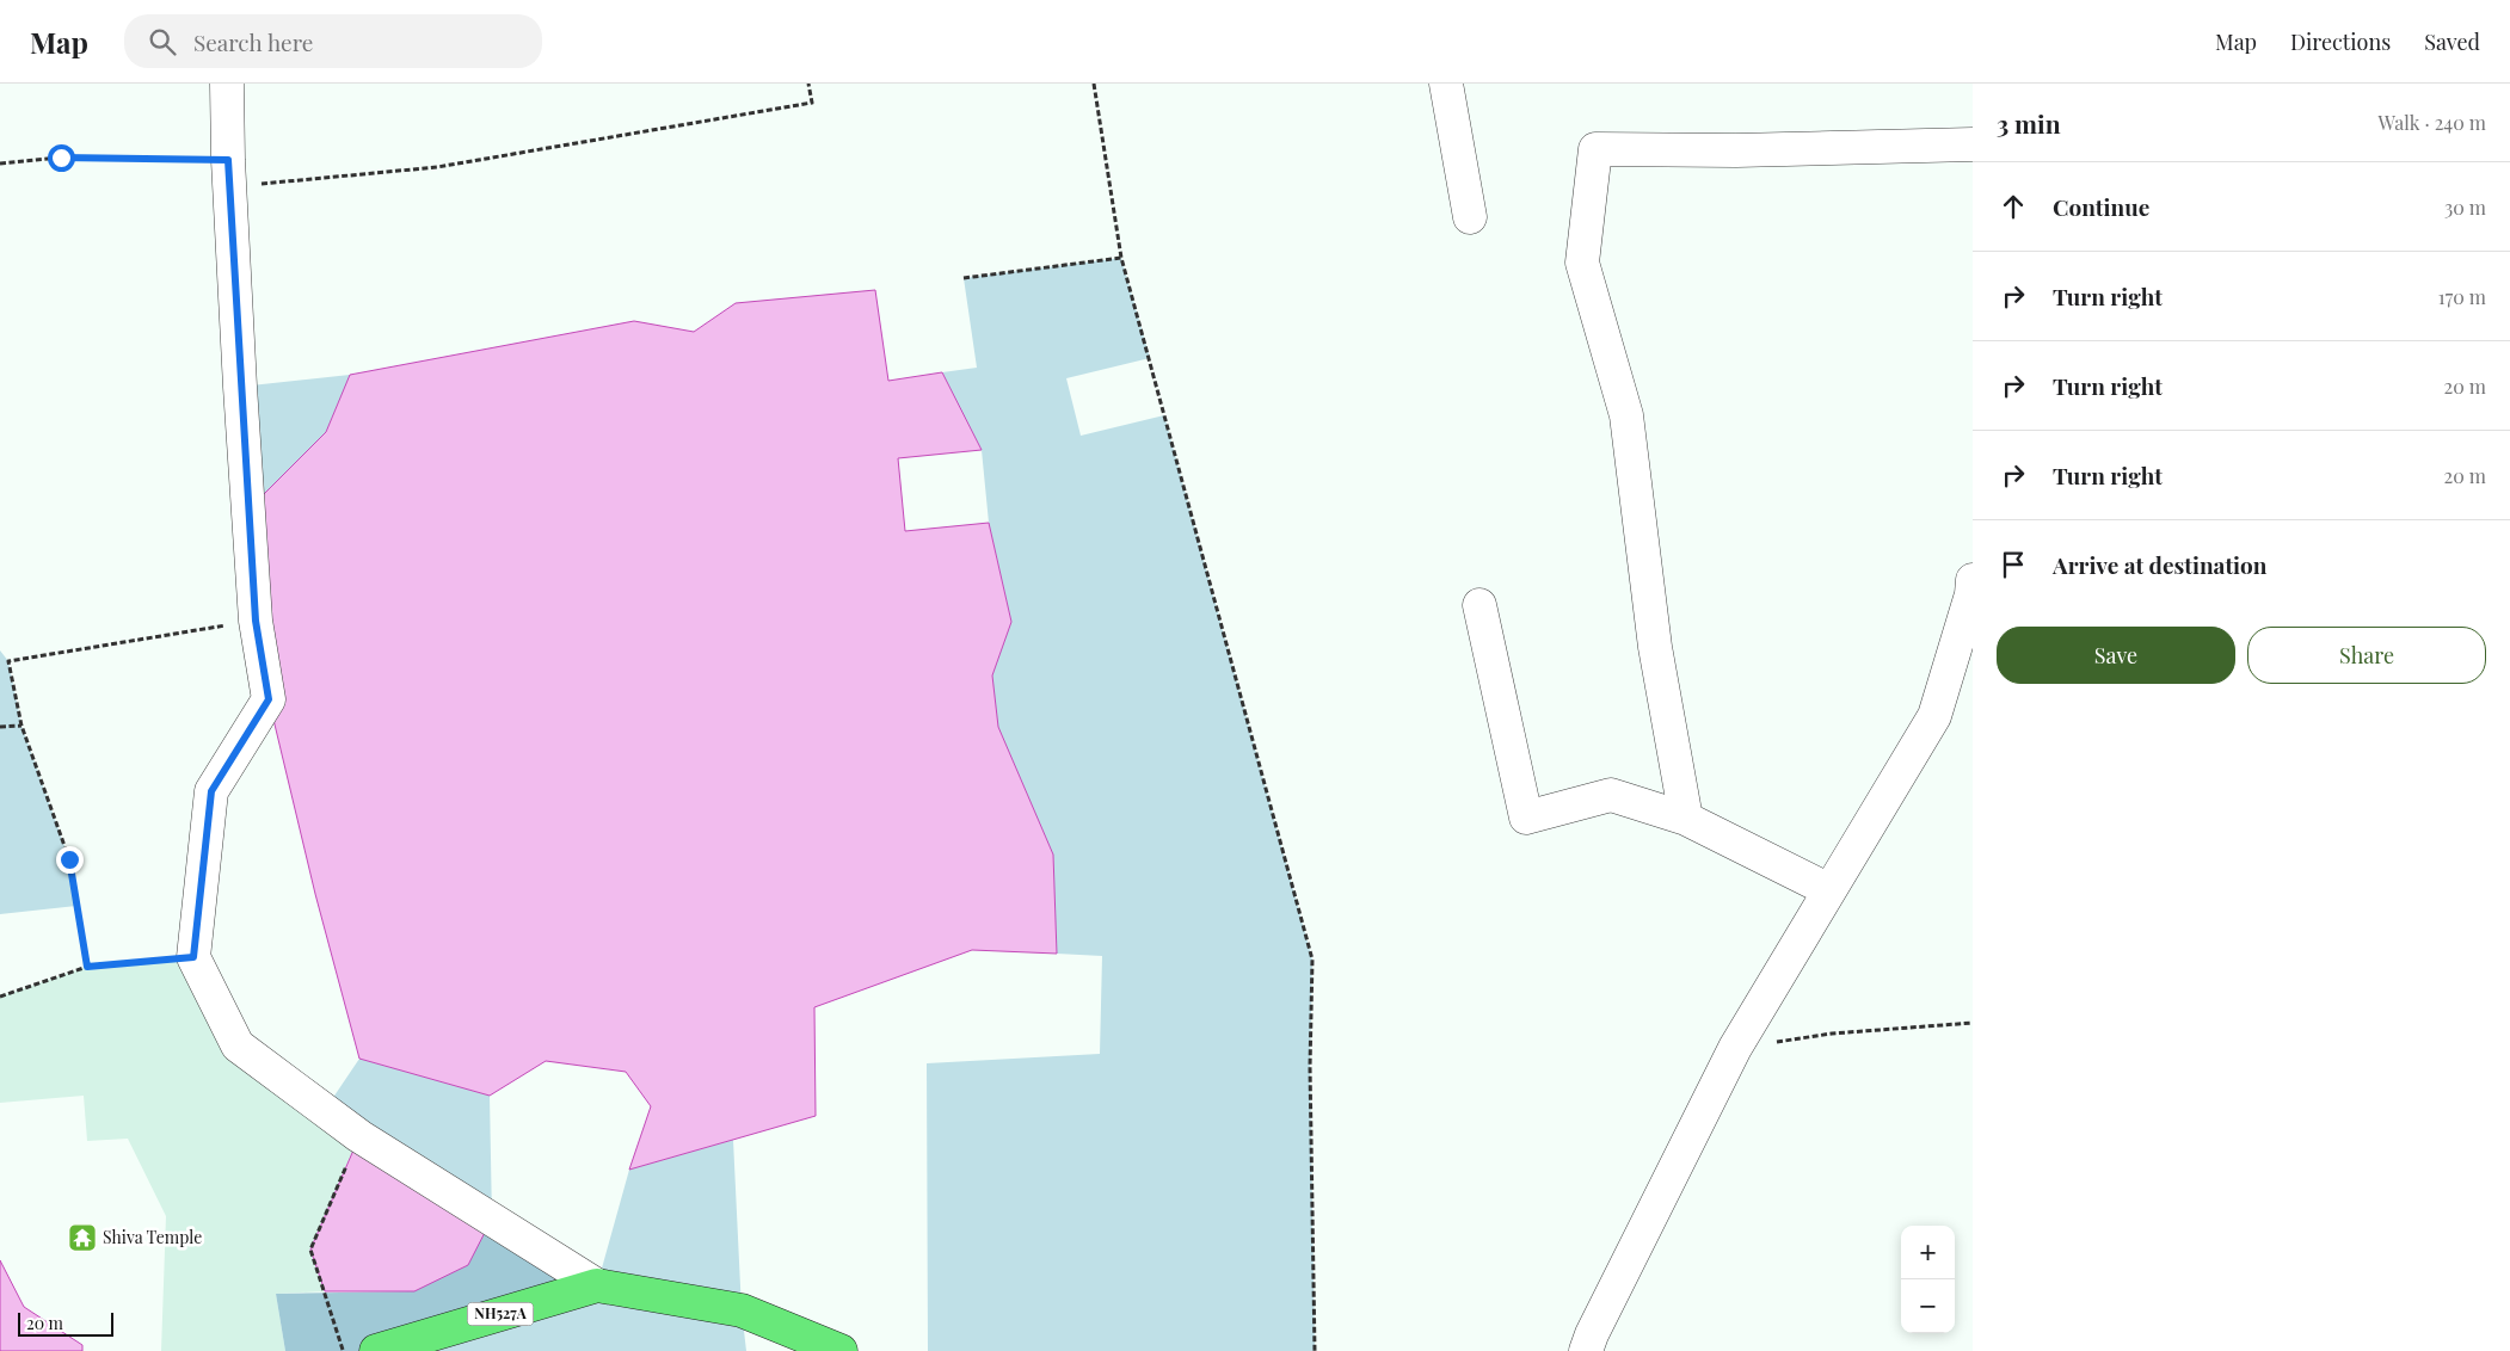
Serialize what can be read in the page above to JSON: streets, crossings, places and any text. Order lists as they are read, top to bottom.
{
  "streets": {
    "highway": ["NH527A"]
  },
  "places": {
    "temple": ["Shiva Temple"]
  },
  "scale_bar": "20 m",
  "page": {
    "header": "Map",
    "search": "Search here",
    "nav": ["Map", "Directions", "Saved"],
    "heading": ["3 min", "Walk · 240 m"],
    "list": [
      ["Continue", "30 m"],
      ["Turn right", "170 m"],
      ["Turn right", "20 m"],
      ["Turn right", "20 m"],
      "Arrive at destination"
    ],
    "buttons": ["Save", "Share"],
    "map_buttons": ["+", "−"],
    "scale": "20 m"
  }
}
